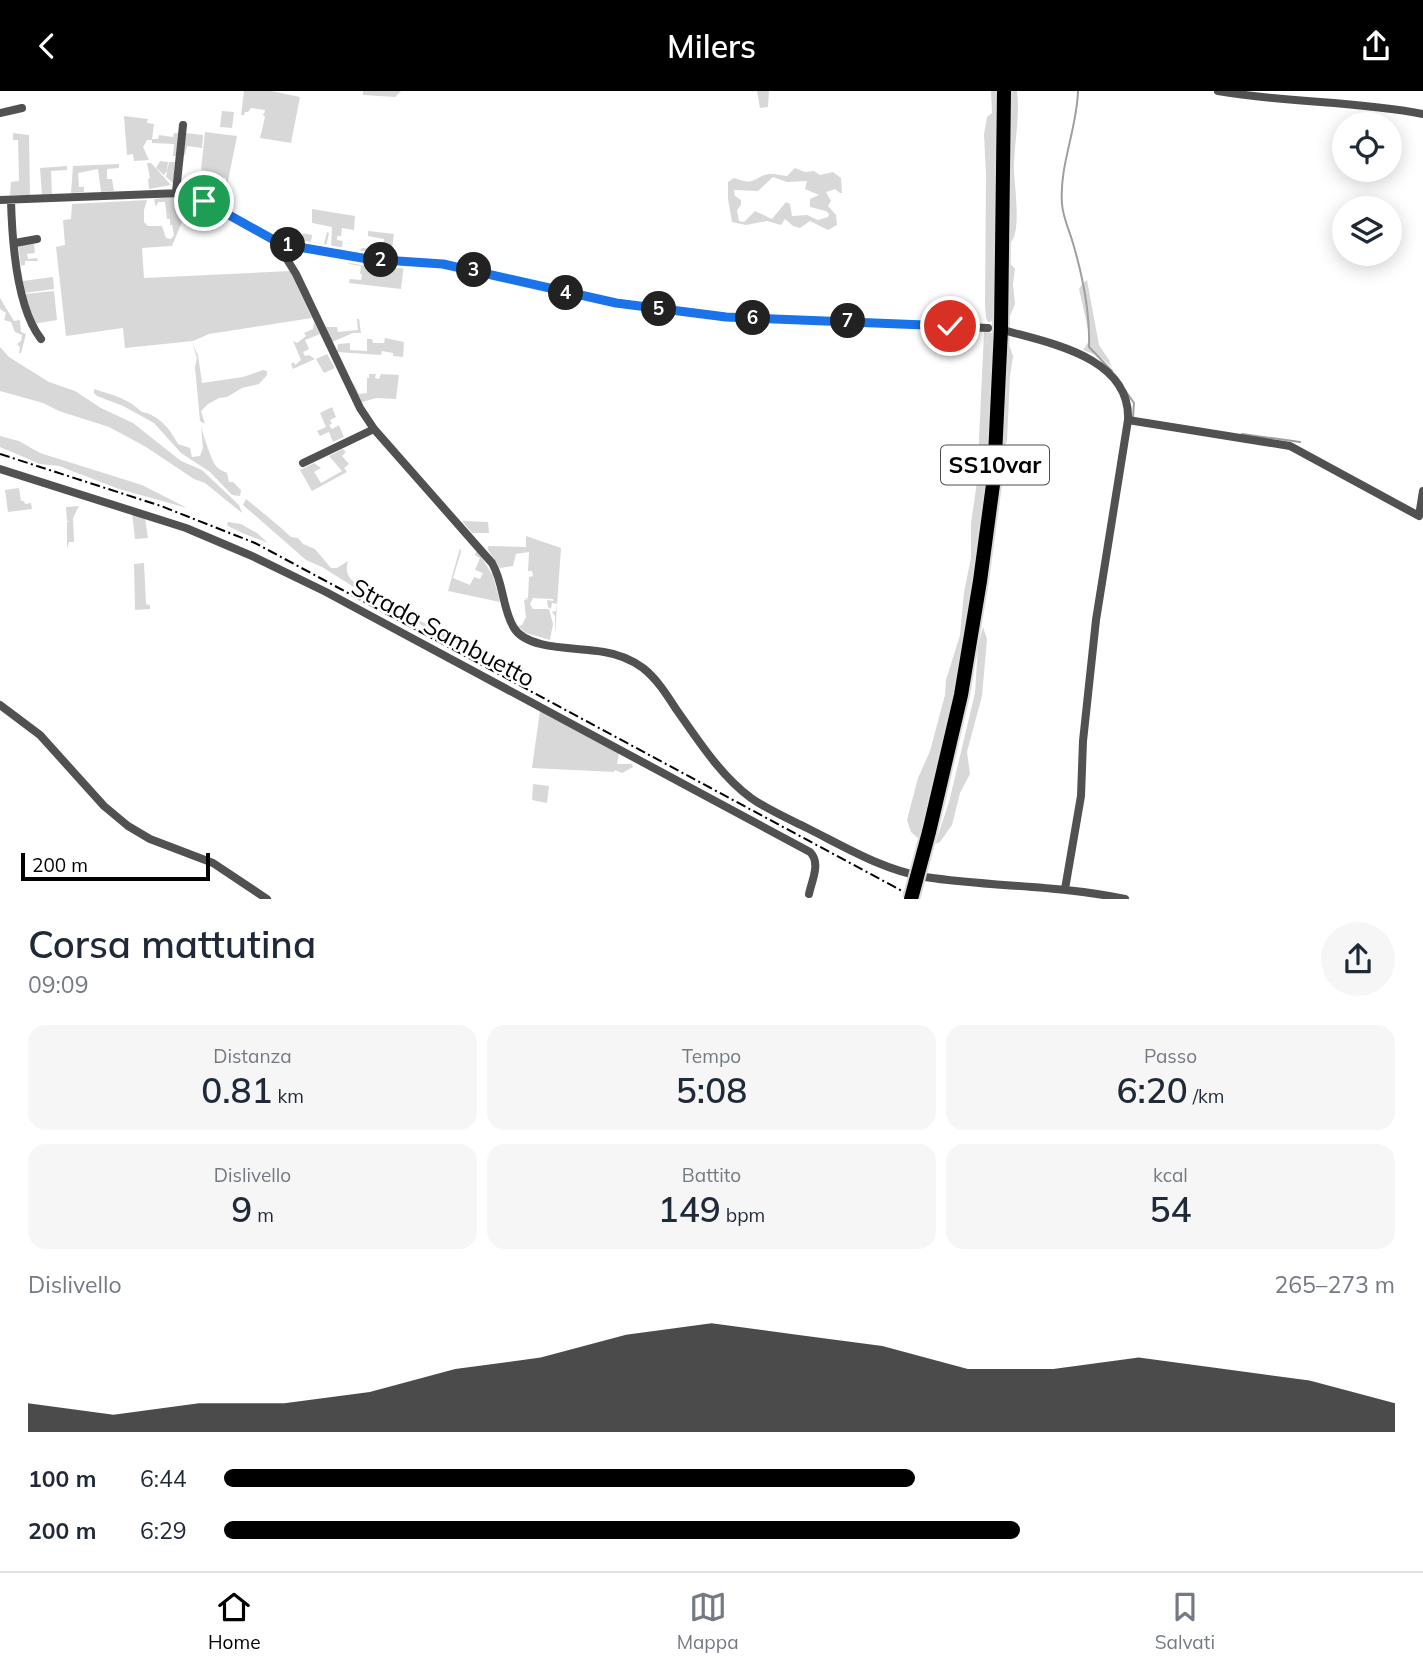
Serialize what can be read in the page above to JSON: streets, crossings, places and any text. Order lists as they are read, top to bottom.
{
  "streets": {
    "highway": ["SS10var"],
    "street": ["Strada Sambuetto"]
  },
  "scale_bar": "200 m",
  "page": {
    "header": "Milers",
    "pins": [
      "1",
      "2",
      "3",
      "4",
      "5",
      "6",
      "7"
    ],
    "scale": "200 m",
    "heading": ["Corsa mattutina", "09:09"],
    "stats": [
      ["Distanza", "0.81 km"],
      ["Tempo", "5:08"],
      ["Passo", "6:20 /km"],
      ["Dislivello", "9 m"],
      ["Battito", "149 bpm"],
      ["kcal", "54"]
    ],
    "chart": ["Dislivello", "265–273 m"],
    "list": [
      {
        "name": "100 m",
        "note": "6:44"
      },
      {
        "name": "200 m",
        "note": "6:29"
      }
    ],
    "tabs": ["Home", "Mappa", "Salvati"]
  }
}
